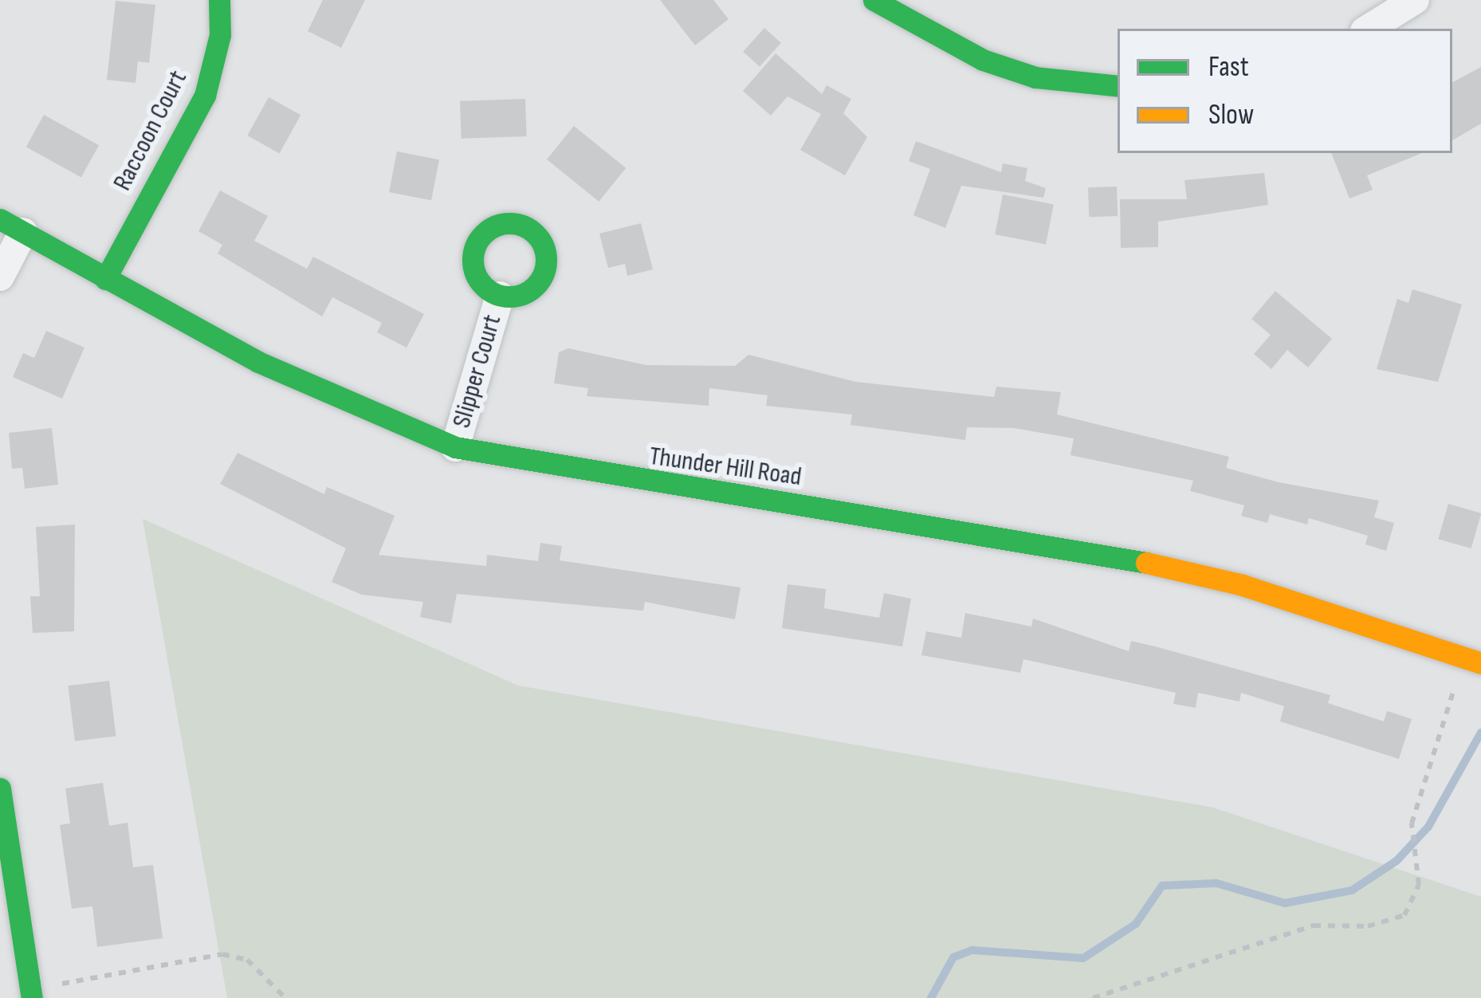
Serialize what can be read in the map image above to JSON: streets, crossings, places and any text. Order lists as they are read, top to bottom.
{
  "streets": {
    "street": ["Raccoon Court", "Slipper Court", "Thunder Hill Road"]
  },
  "crossings": [
    ["Raccoon Court", "Thunder Hill Road"],
    ["Slipper Court", "Thunder Hill Road"]
  ],
  "legend": ["Fast", "Slow"]
}
